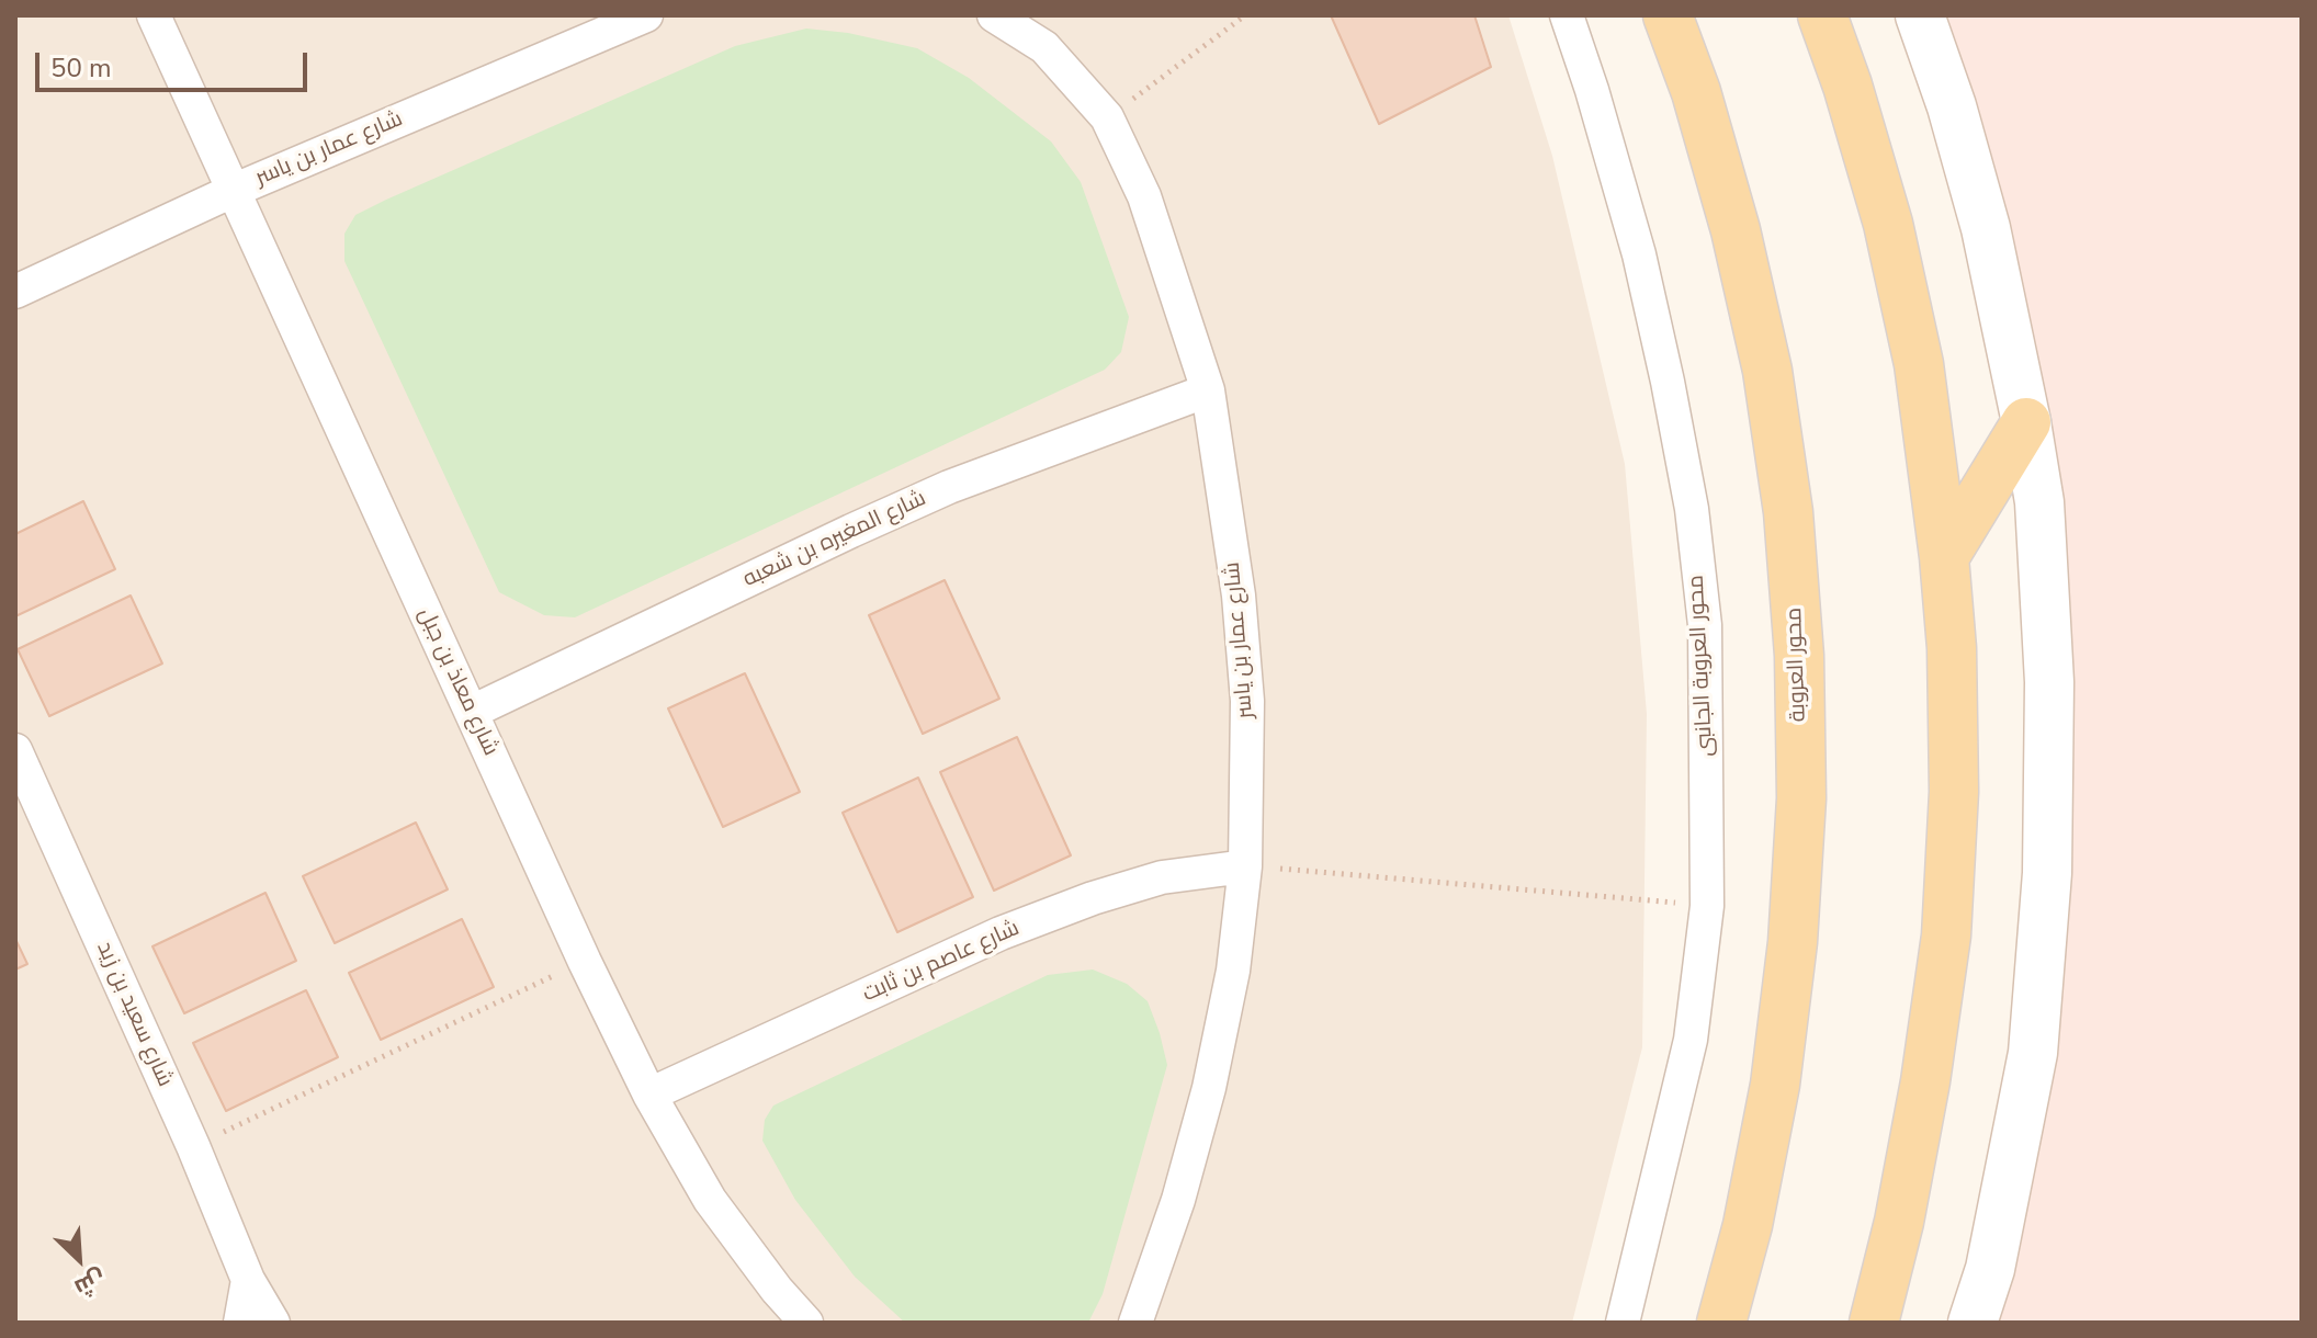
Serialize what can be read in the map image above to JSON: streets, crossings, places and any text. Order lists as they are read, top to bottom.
{
  "streets": {
    "main road": ["محور العروبة"],
    "street": [
      "شارع عمار بن ياسر",
      "شارع المغيره بن شعبه",
      "محور العروبة الجانبى",
      "شارع معاذ بن جبل",
      "شارع عاصم بن ثابت",
      "شارع سعيد بن زيد"
    ]
  },
  "crossings": [
    ["شارع عمار بن ياسر", "شارع المغيره بن شعبه"],
    ["شارع عمار بن ياسر", "شارع معاذ بن جبل"],
    ["شارع عمار بن ياسر", "شارع عاصم بن ثابت"],
    ["شارع المغيره بن شعبه", "شارع معاذ بن جبل"],
    ["شارع معاذ بن جبل", "شارع عاصم بن ثابت"]
  ],
  "scale_bar": "50 m",
  "north": "bottom right"
}
